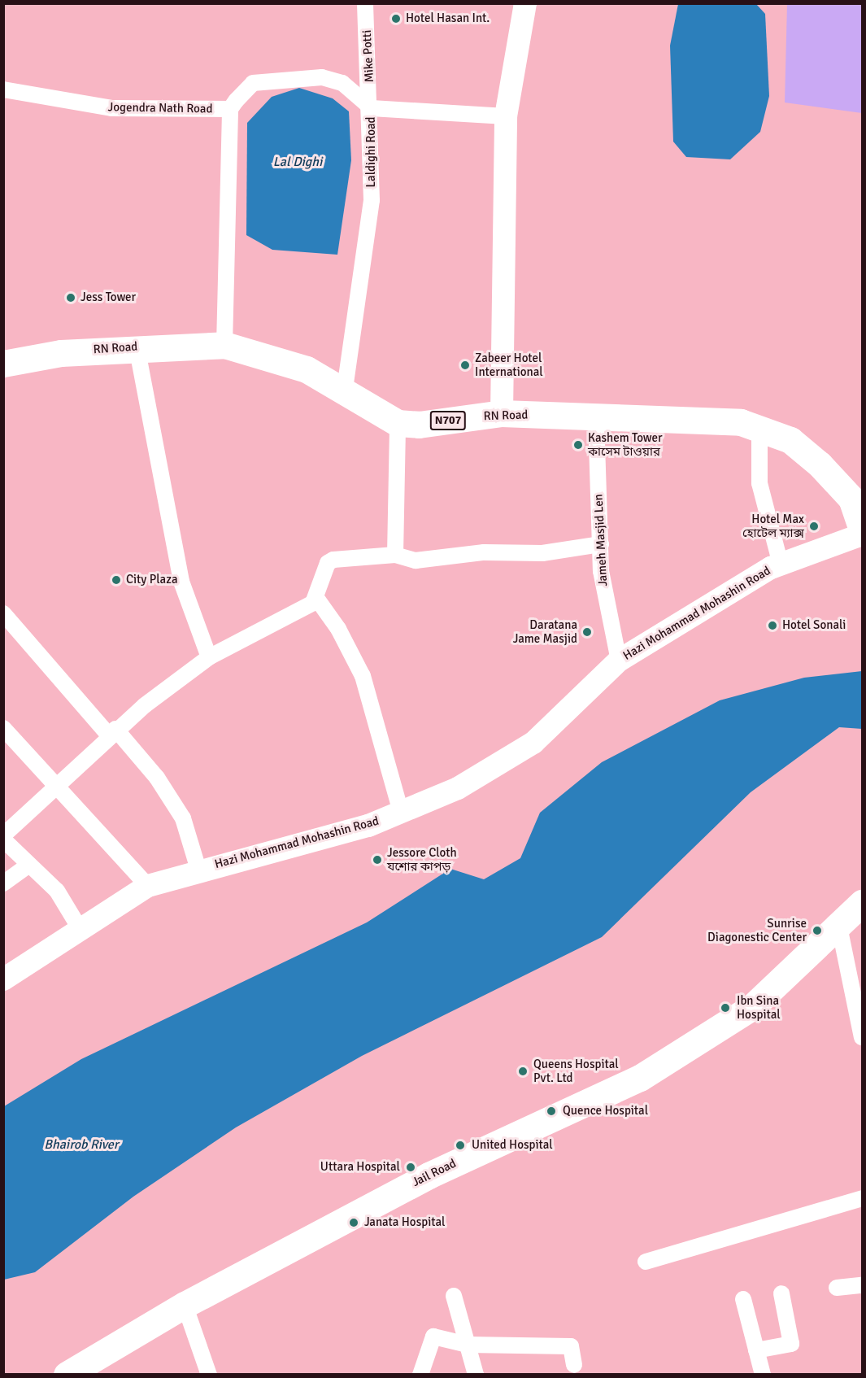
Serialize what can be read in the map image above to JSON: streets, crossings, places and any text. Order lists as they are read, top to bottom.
{
  "streets": {
    "highway": ["RN Road", "N707", "Jail Road"],
    "street": [
      "Mike Potti",
      "Jogendra Nath Road",
      "Laldighi Road",
      "Jameh Masjid Len",
      "Hazi Mohammad Mohashin Road"
    ]
  },
  "crossings": [
    ["Mike Potti", "Laldighi Road"],
    ["Jogendra Nath Road", "Laldighi Road"],
    ["Laldighi Road", "RN Road"],
    ["RN Road", "Jameh Masjid Len"],
    ["Jameh Masjid Len", "Hazi Mohammad Mohashin Road"]
  ],
  "water": ["Lal Dighi", "Bhairob River"],
  "places": [
    "Hotel Hasan Int.",
    "Jess Tower",
    "Zabeer Hotel International",
    "Kashem Tower কাসেম টাওয়ার",
    "Hotel Max হোটেল ম্যাক্স",
    "City Plaza",
    "Hotel Sonali",
    "Daratana Jame Masjid",
    "Jessore Cloth যশোর কাপড়",
    "Sunrise Diagonestic Center",
    "Ibn Sina Hospital",
    "Queens Hospital Pvt. Ltd",
    "Quence Hospital",
    "United Hospital",
    "Uttara Hospital",
    "Janata Hospital"
  ]
}
